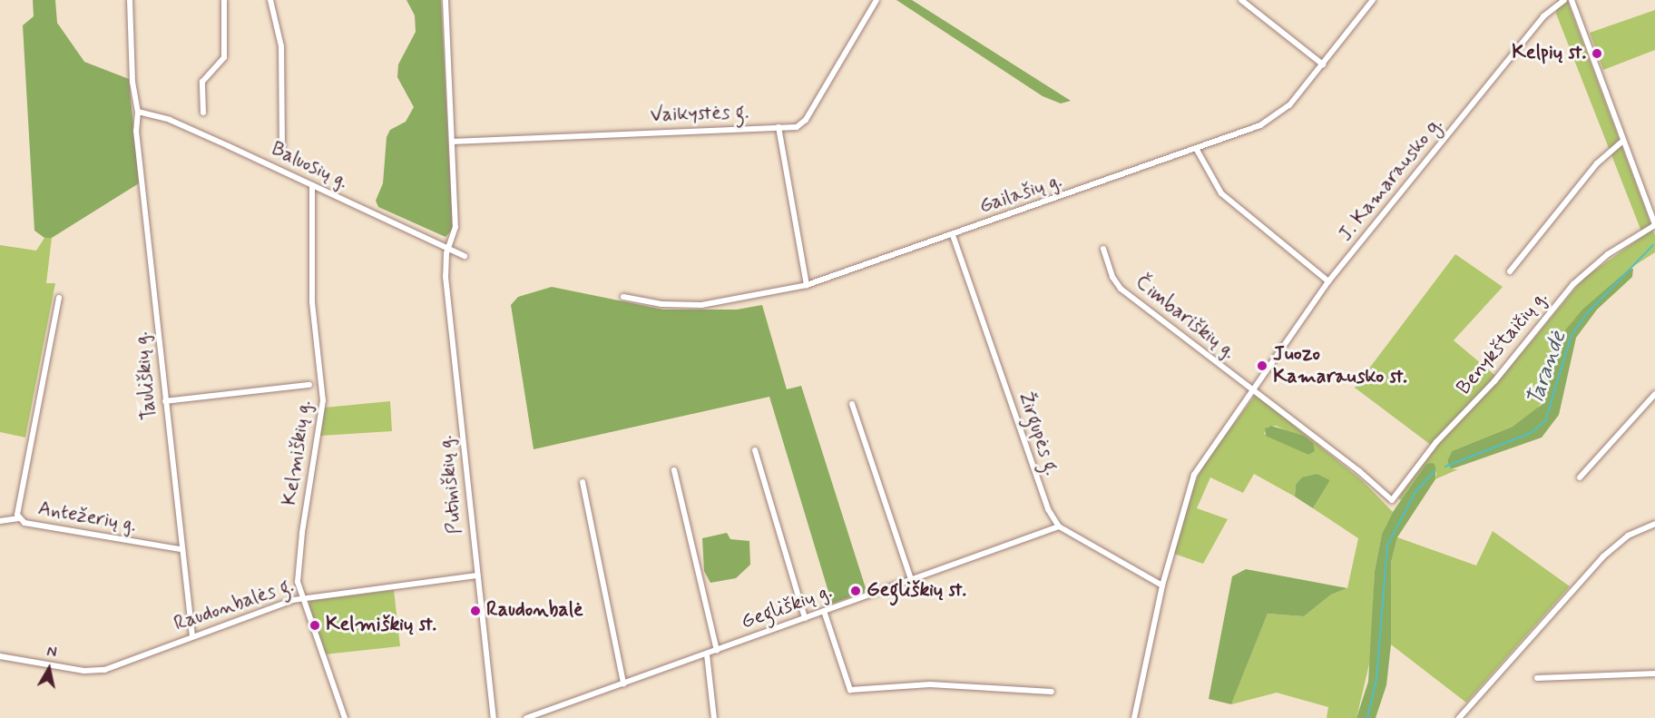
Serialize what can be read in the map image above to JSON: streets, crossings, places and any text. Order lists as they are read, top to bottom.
{
  "streets": {
    "street": [
      "Vaikystės g.",
      "Baluosių g.",
      "J. Kamarausko g.",
      "Gailašių g.",
      "Čimbariškių g.",
      "Benykštaičių g.",
      "Tauliškių g.",
      "Žirgupės g.",
      "Kelmiškių g.",
      "Putiniškių g.",
      "Antežerių g.",
      "Raudonbalės g.",
      "Gegliškių g."
    ]
  },
  "crossings": [
    ["Vaikystės g.", "Putiniškių g."],
    ["Baluosių g.", "Tauliškių g."],
    ["Baluosių g.", "Kelmiškių g."],
    ["Baluosių g.", "Putiniškių g."],
    ["J. Kamarausko g.", "Čimbariškių g."],
    ["Gailašių g.", "Žirgupės g."],
    ["Čimbariškių g.", "Benykštaičių g."],
    ["Tauliškių g.", "Antežerių g."],
    ["Tauliškių g.", "Raudonbalės g."],
    ["Žirgupės g.", "Gegliškių g."],
    ["Kelmiškių g.", "Raudonbalės g."],
    ["Putiniškių g.", "Raudonbalės g."]
  ],
  "water": ["Tarandė"],
  "places": [
    "Kelpių st.",
    "Juozo Kamarausko st.",
    "Gegliškių st.",
    "Raudonbalė",
    "Kelmiškių st."
  ],
  "north": "top"
}
